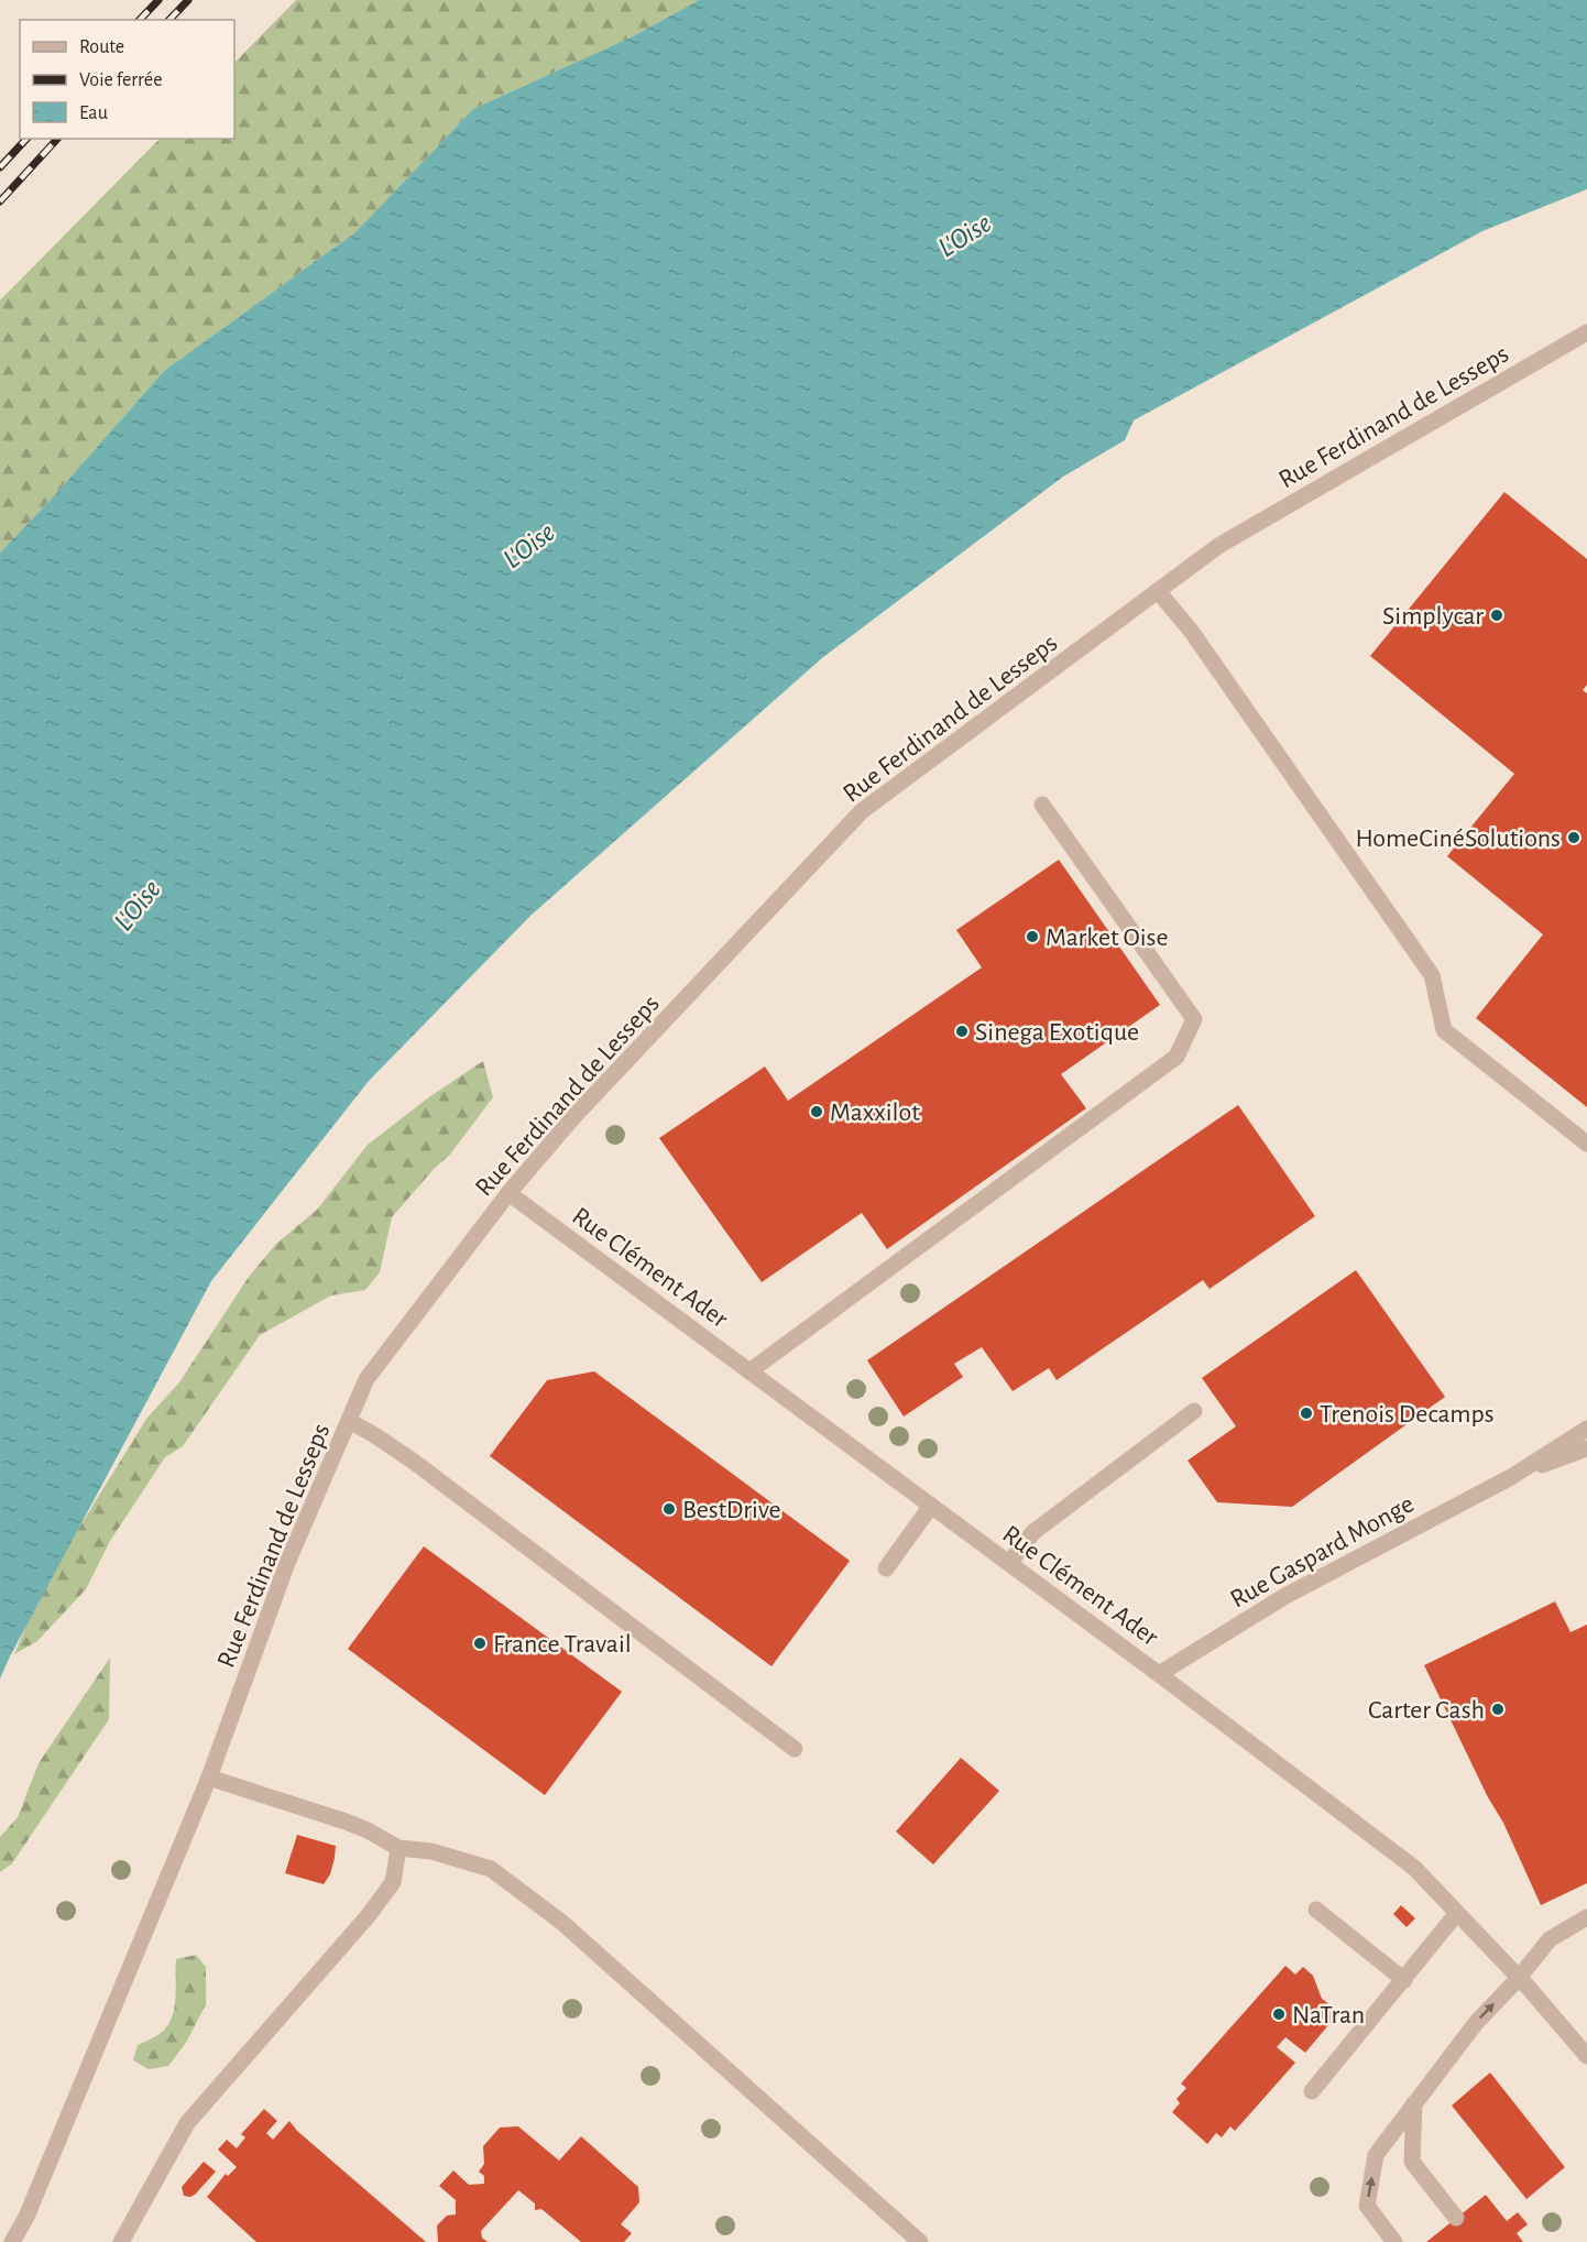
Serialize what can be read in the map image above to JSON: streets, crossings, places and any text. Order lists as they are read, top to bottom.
{
  "streets": {
    "street": ["Rue Ferdinand de Lesseps", "Rue Clément Ader", "Rue Gaspard Monge"]
  },
  "crossings": [
    ["Rue Ferdinand de Lesseps", "Rue Clément Ader"],
    ["Rue Clément Ader", "Rue Gaspard Monge"]
  ],
  "water": ["L'Oise"],
  "places": [
    "Simplycar",
    "HomeCinéSolutions",
    "Market Oise",
    "Sinega Exotique",
    "Maxxilot",
    "Trenois Decamps",
    "BestDrive",
    "France Travail",
    "Carter Cash",
    "NaTran"
  ],
  "legend": ["Route", "Voie ferrée", "Eau"]
}
